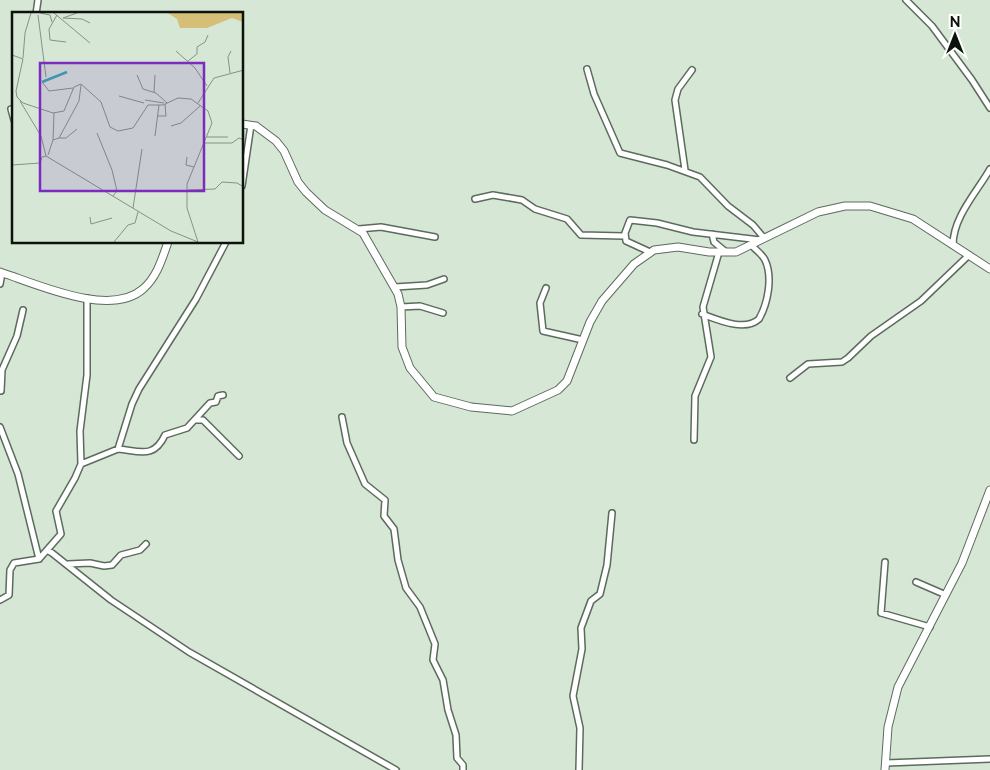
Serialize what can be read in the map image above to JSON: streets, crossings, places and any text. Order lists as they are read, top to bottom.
{
  "north": "top"
}
